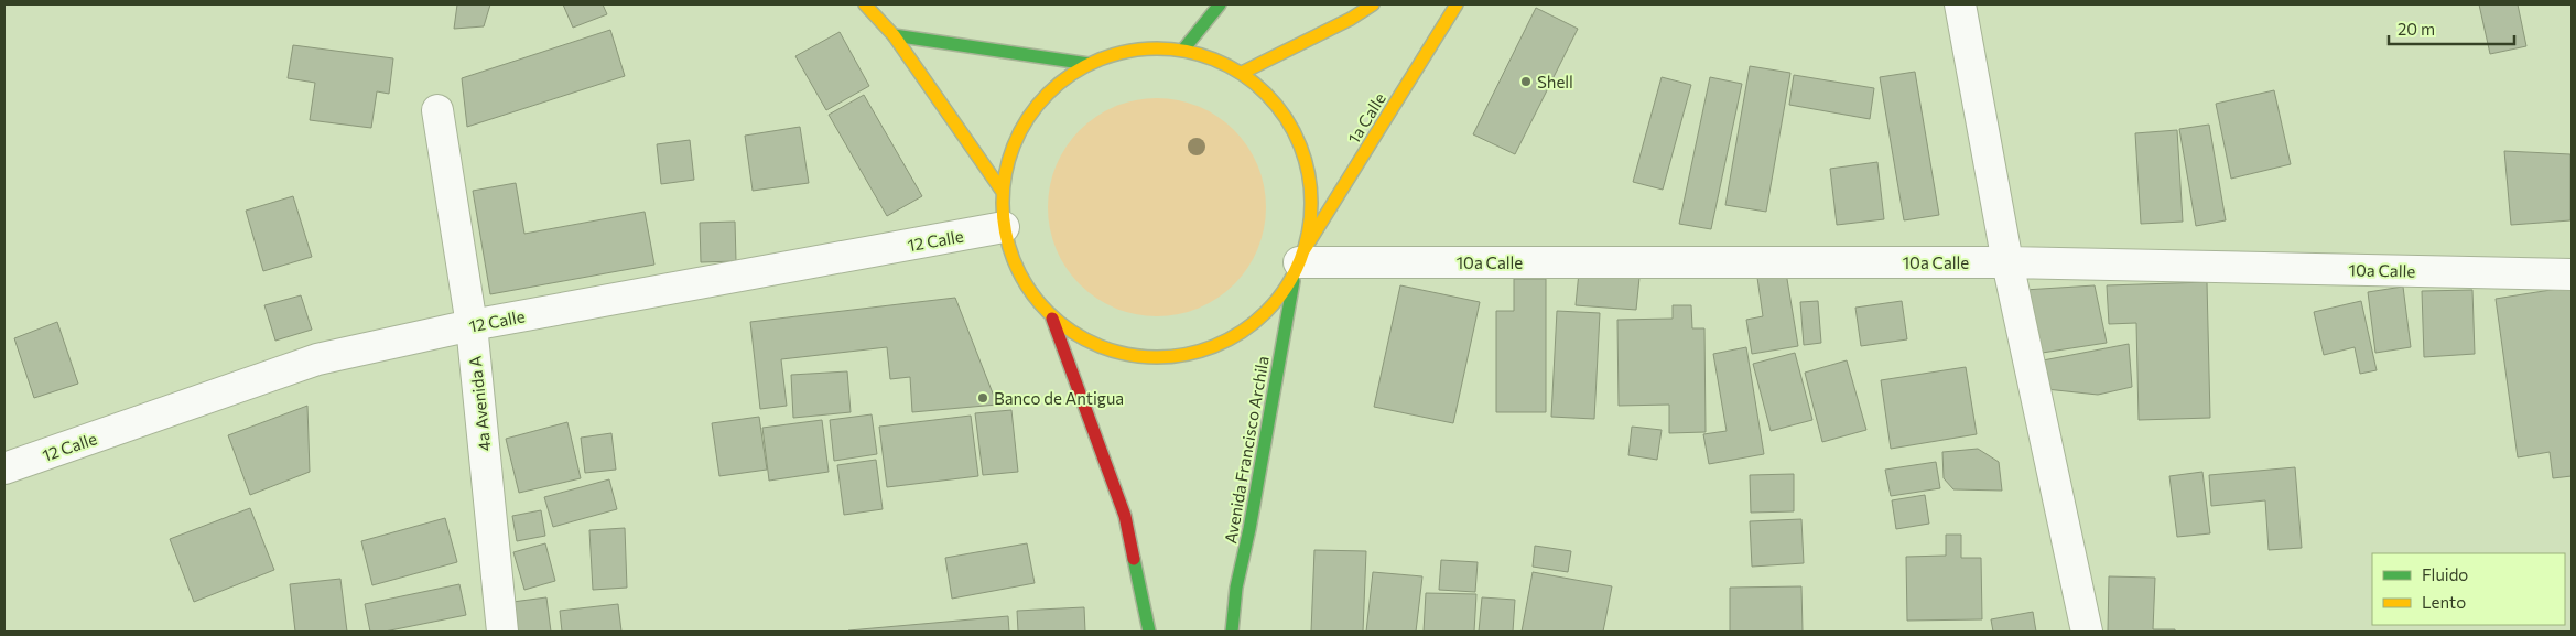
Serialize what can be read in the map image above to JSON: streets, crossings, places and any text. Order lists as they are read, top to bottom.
{
  "streets": {
    "main road": ["1a Calle", "Avenida Francisco Archila"],
    "street": ["12 Calle", "10a Calle", "4a Avenida A"]
  },
  "crossings": [
    ["1a Calle", "10a Calle"],
    ["1a Calle", "Avenida Francisco Archila"],
    ["12 Calle", "4a Avenida A"],
    ["10a Calle", "Avenida Francisco Archila"]
  ],
  "places": ["Shell", "Banco de Antigua"],
  "legend": ["Fluido", "Lento"],
  "scale_bar": "20 m"
}
